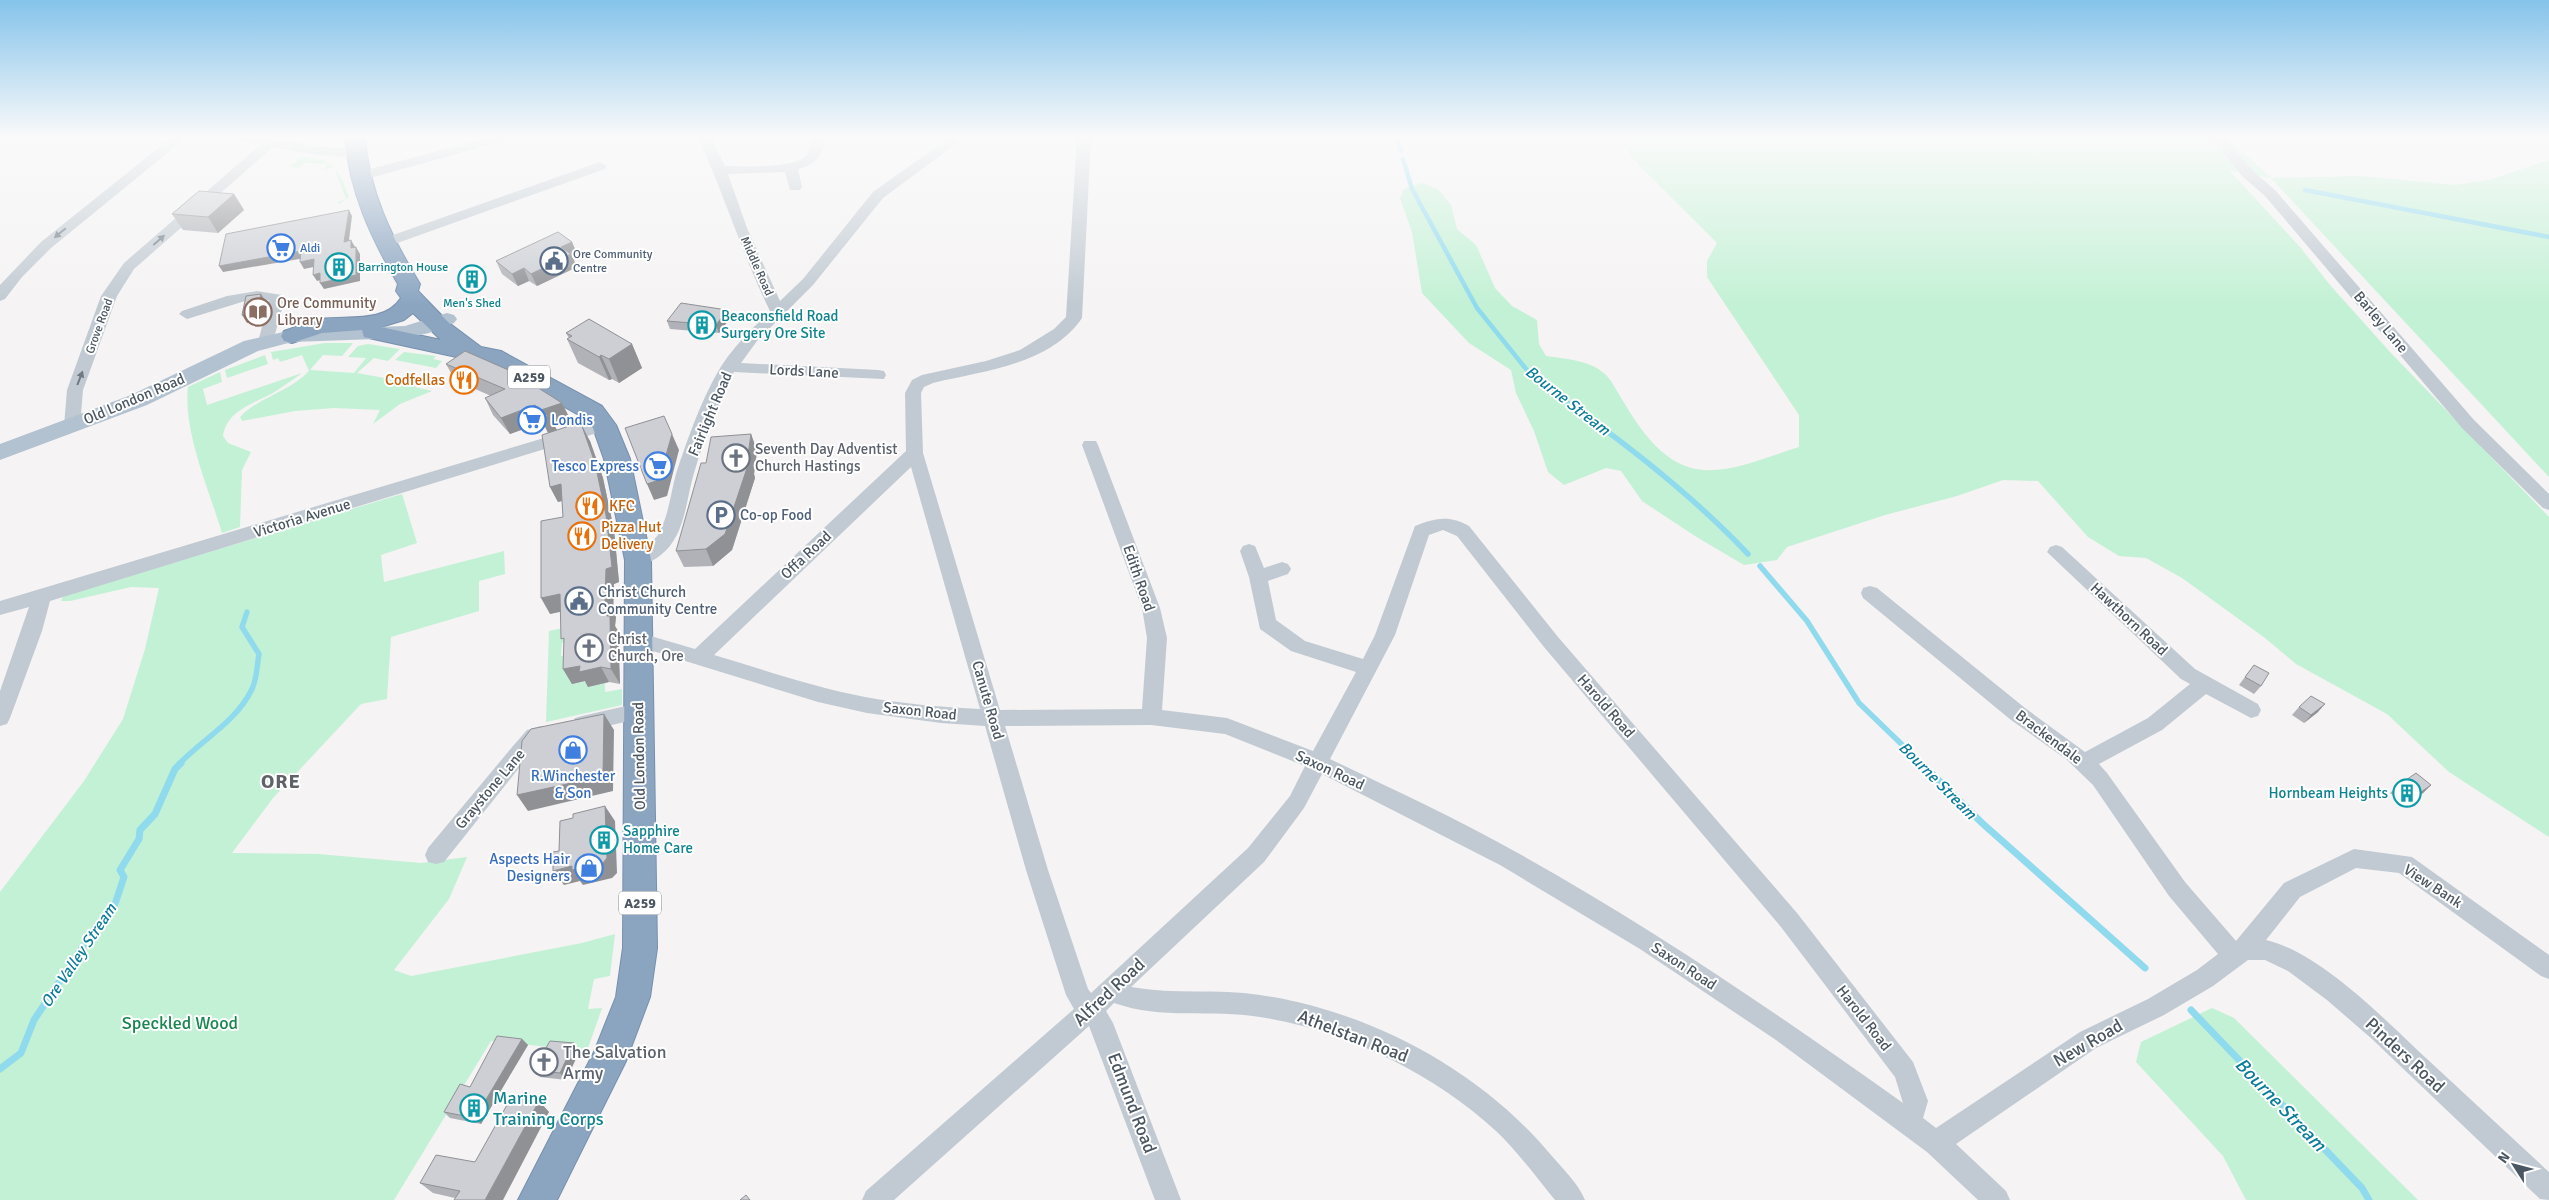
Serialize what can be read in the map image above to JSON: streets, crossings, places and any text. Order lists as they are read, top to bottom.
{
  "streets": {
    "highway": ["A259", "Old London Road"],
    "street": [
      "Middle Road",
      "Barley Lane",
      "Grove Road",
      "Lords Lane",
      "Fairlight Road",
      "Victoria Avenue",
      "Offa Road",
      "Edith Road",
      "Hawthorn Road",
      "Canute Road",
      "Harold Road",
      "Saxon Road",
      "Brackendale",
      "Graystone Lane",
      "View Bank",
      "Alfred Road",
      "Athelstan Road",
      "New Road",
      "Pinders Road",
      "Edmund Road"
    ]
  },
  "crossings": [
    ["Middle Road", "Fairlight Road"],
    ["Grove Road", "Old London Road"],
    ["Lords Lane", "Fairlight Road"],
    ["A259", "Old London Road"],
    ["Old London Road", "Fairlight Road"],
    ["Old London Road", "Victoria Avenue"],
    ["Old London Road", "Saxon Road"],
    ["Old London Road", "Graystone Lane"],
    ["Offa Road", "Canute Road"],
    ["Offa Road", "Saxon Road"],
    ["Edith Road", "Saxon Road"],
    ["Canute Road", "Saxon Road"],
    ["Canute Road", "Alfred Road"],
    ["Canute Road", "Edmund Road"],
    ["Harold Road", "Saxon Road"],
    ["Harold Road", "Alfred Road"],
    ["Saxon Road", "Alfred Road"],
    ["Saxon Road", "New Road"],
    ["Brackendale", "View Bank"],
    ["Brackendale", "New Road"],
    ["Brackendale", "Pinders Road"],
    ["View Bank", "New Road"],
    ["View Bank", "Pinders Road"],
    ["Alfred Road", "Athelstan Road"],
    ["Alfred Road", "Edmund Road"],
    ["New Road", "Pinders Road"]
  ],
  "districts": ["ORE"],
  "water": ["Bourne Stream", "Ore Valley Stream"],
  "parks": ["Speckled Wood"],
  "places": {
    "supermarket": ["Aldi", "Londis", "Tesco Express"],
    "public building": ["Ore Community Centre", "Christ Church Community Centre"],
    "building": [
      "Barrington House",
      "Men's Shed",
      "Beaconsfield Road Surgery Ore Site",
      "Hornbeam Heights",
      "Sapphire Home Care",
      "Marine Training Corps"
    ],
    "library": ["Ore Community Library"],
    "restaurant": ["Codfellas", "KFC", "Pizza Hut Delivery"],
    "church": ["Seventh Day Adventist Church Hastings", "Christ Church, Ore", "The Salvation Army"],
    "parking": ["Co-op Food"],
    "shop": ["R.Winchester & Son", "Aspects Hair Designers"]
  },
  "north": "top left"
}
